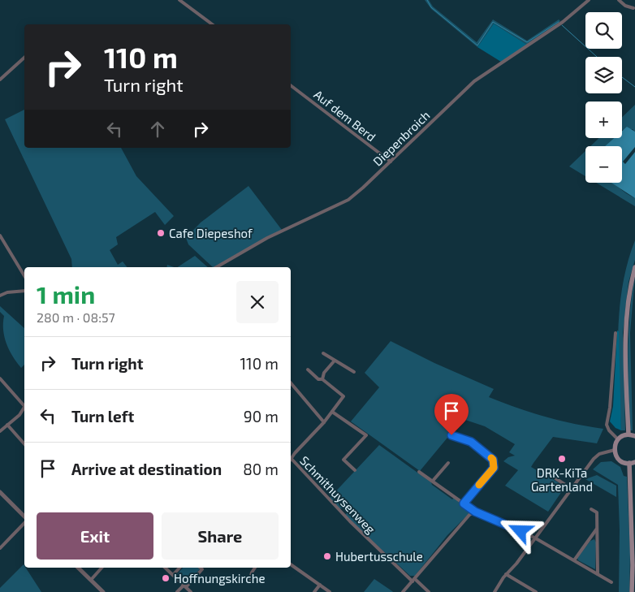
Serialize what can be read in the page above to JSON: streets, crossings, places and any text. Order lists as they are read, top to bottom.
{
  "streets": {
    "street": ["Auf dem Berd", "Diepenbroich", "Schmithuysenweg"]
  },
  "crossings": [
    ["Auf dem Berd", "Diepenbroich"]
  ],
  "places": [
    "Cafe Diepeshof",
    "DRK-KiTa Gartenland",
    "Hubertusschule",
    "Hoffnungskirche"
  ],
  "page": {
    "map_buttons": ["+", "−"],
    "turn": ["110 m", "Turn right"],
    "heading": ["1 min", "280 m · 08:57"],
    "list": [
      {
        "name": "Turn right",
        "value": "110 m"
      },
      {
        "name": "Turn left",
        "value": "90 m"
      },
      {
        "name": "Arrive at destination",
        "value": "80 m"
      }
    ],
    "buttons": ["Exit", "Share"]
  }
}
